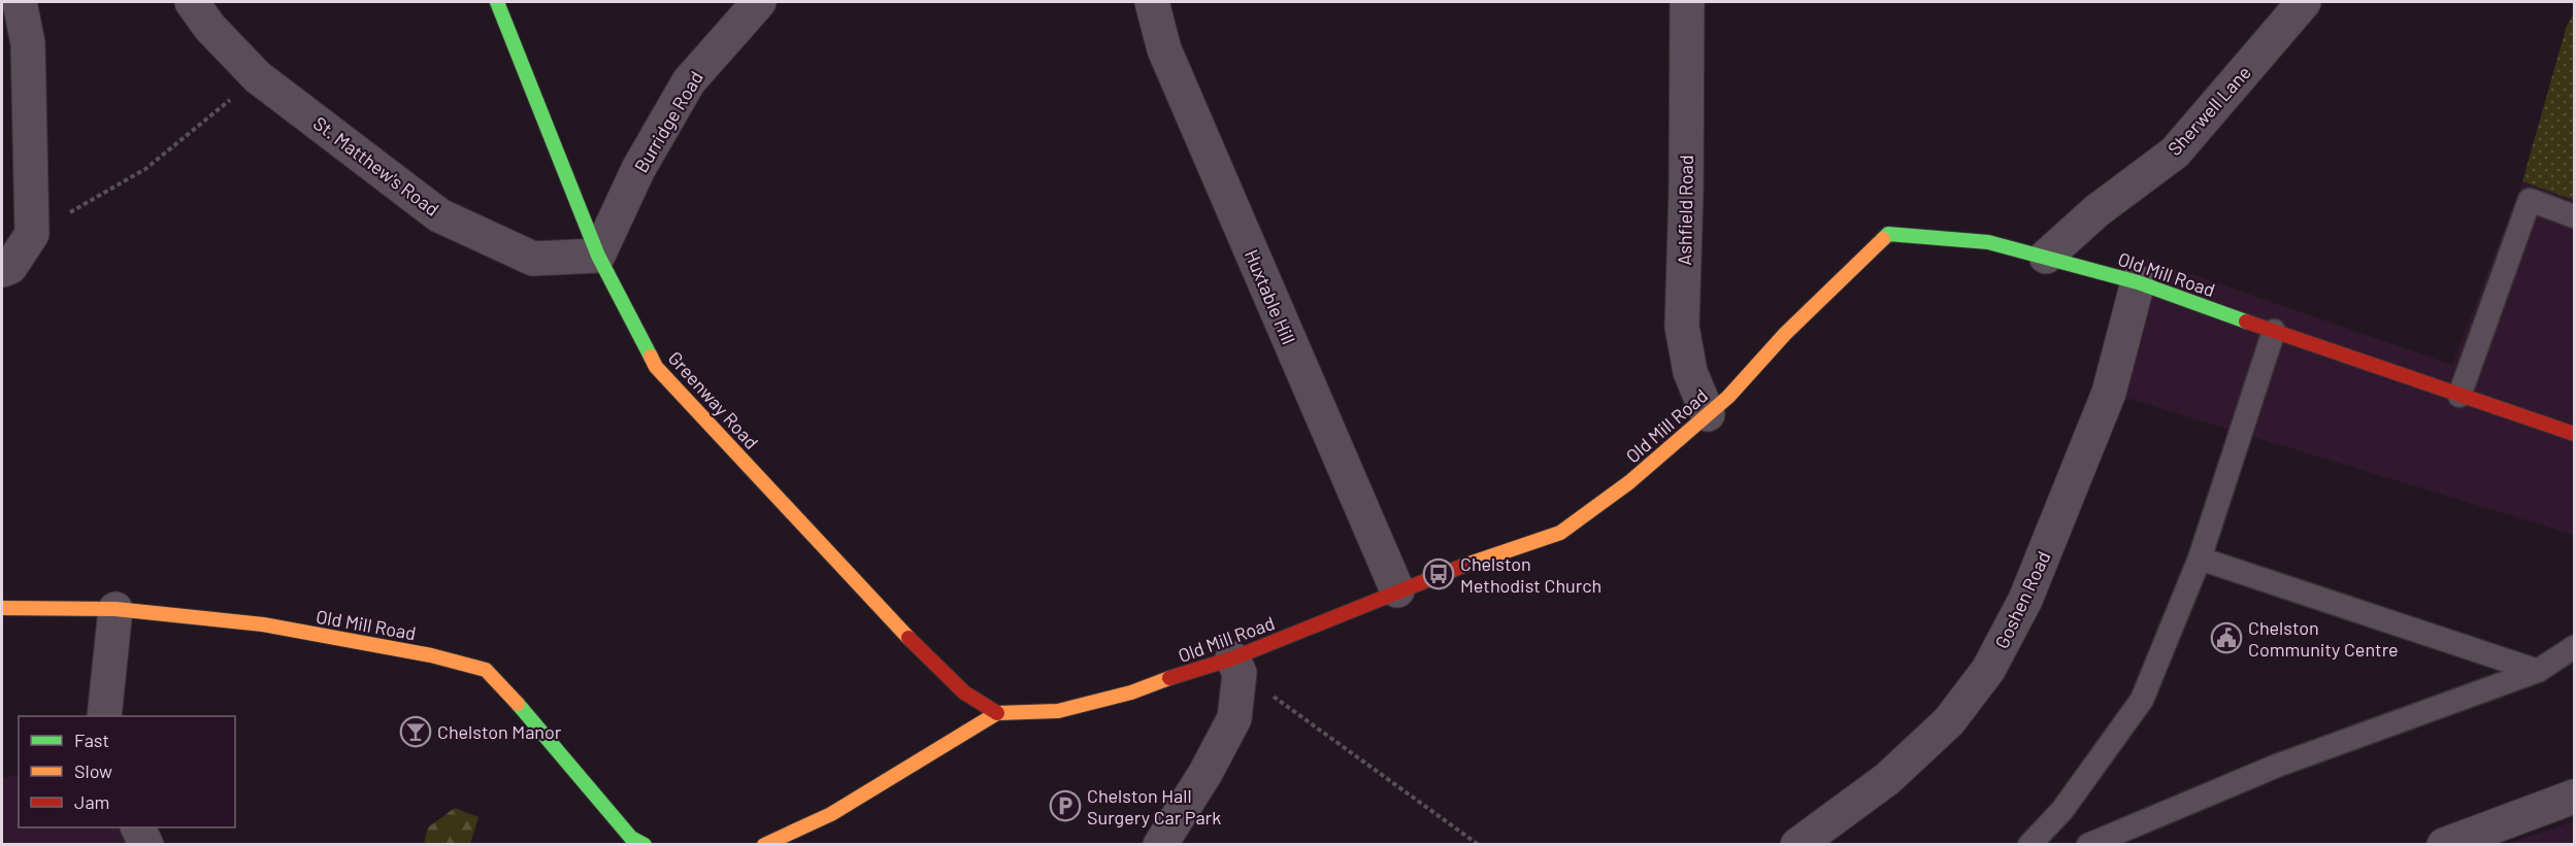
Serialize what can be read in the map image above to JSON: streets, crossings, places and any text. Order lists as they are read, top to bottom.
{
  "streets": {
    "street": [
      "Sherwell Lane",
      "Burridge Road",
      "St. Matthew's Road",
      "Ashfield Road",
      "Old Mill Road",
      "Huxtable Hill",
      "Greenway Road",
      "Goshen Road"
    ]
  },
  "crossings": [
    ["Sherwell Lane", "Old Mill Road"],
    ["Burridge Road", "St. Matthew's Road"],
    ["Burridge Road", "Greenway Road"],
    ["St. Matthew's Road", "Greenway Road"],
    ["Ashfield Road", "Old Mill Road"],
    ["Old Mill Road", "Huxtable Hill"],
    ["Old Mill Road", "Greenway Road"],
    ["Old Mill Road", "Goshen Road"]
  ],
  "places": {
    "bus stop": ["Chelston Methodist Church"],
    "public building": ["Chelston Community Centre"],
    "bar": ["Chelston Manor"],
    "parking": ["Chelston Hall Surgery Car Park"]
  },
  "legend": ["Fast", "Slow", "Jam"]
}
